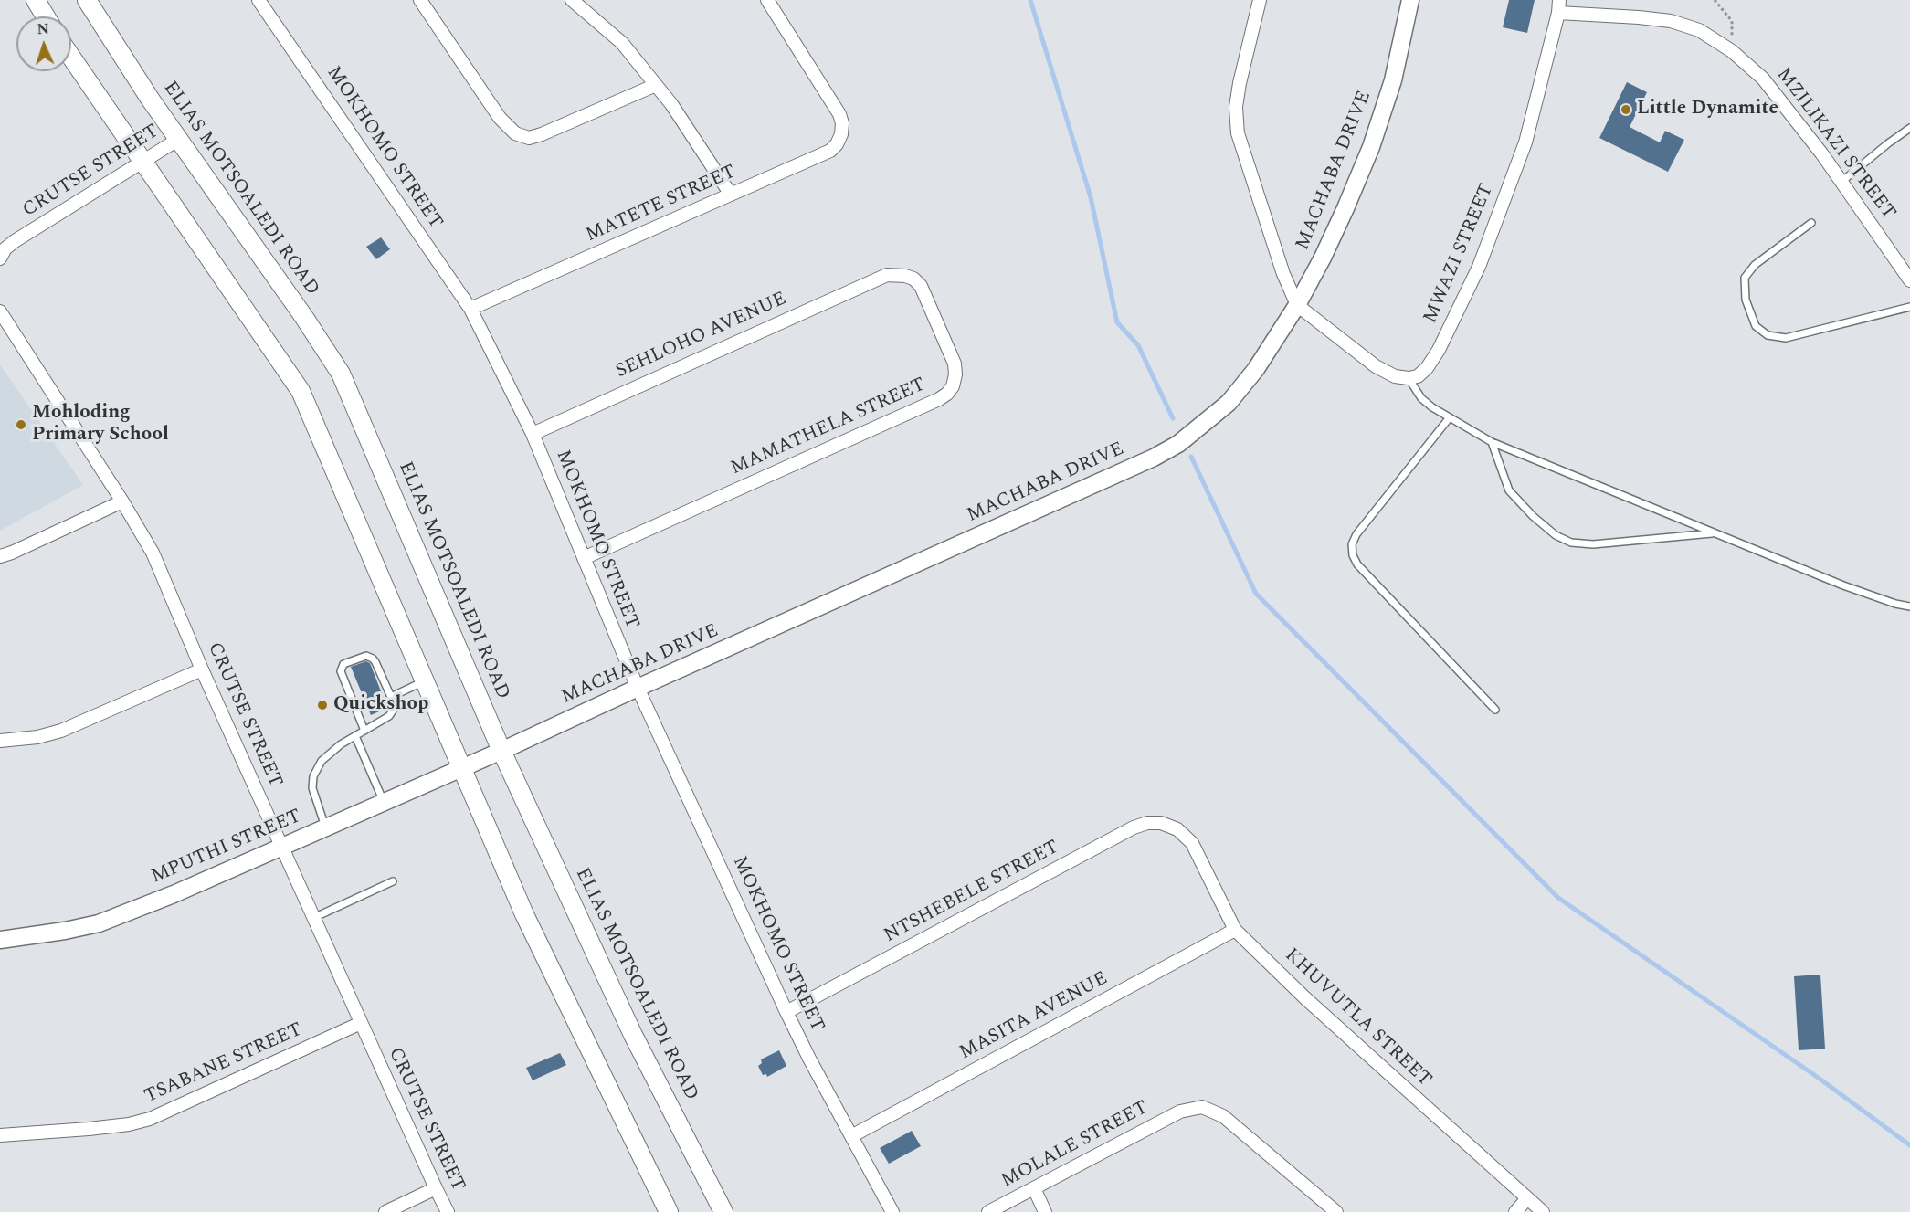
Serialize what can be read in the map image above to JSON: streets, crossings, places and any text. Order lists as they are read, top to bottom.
{
  "streets": {
    "main road": ["ELIAS MOTSOALEDI ROAD"],
    "street": [
      "MZILIKAZI STREET",
      "MOKHOMO STREET",
      "MACHABA DRIVE",
      "CRUTSE STREET",
      "MATETE STREET",
      "MWAZI STREET",
      "SEHLOHO AVENUE",
      "MAMATHELA STREET",
      "MPUTHI STREET",
      "NTSHEBELE STREET",
      "MASITA AVENUE",
      "KHUVUTLA STREET",
      "TSABANE STREET",
      "MOLALE STREET"
    ]
  },
  "crossings": [
    ["MZILIKAZI STREET", "MWAZI STREET"],
    ["MOKHOMO STREET", "MACHABA DRIVE"],
    ["MOKHOMO STREET", "MATETE STREET"],
    ["MOKHOMO STREET", "SEHLOHO AVENUE"],
    ["MOKHOMO STREET", "MAMATHELA STREET"],
    ["MOKHOMO STREET", "NTSHEBELE STREET"],
    ["MOKHOMO STREET", "MASITA AVENUE"],
    ["MACHABA DRIVE", "ELIAS MOTSOALEDI ROAD"],
    ["MACHABA DRIVE", "MPUTHI STREET"],
    ["CRUTSE STREET", "ELIAS MOTSOALEDI ROAD"],
    ["CRUTSE STREET", "MPUTHI STREET"],
    ["CRUTSE STREET", "TSABANE STREET"],
    ["SEHLOHO AVENUE", "MAMATHELA STREET"],
    ["NTSHEBELE STREET", "KHUVUTLA STREET"],
    ["MASITA AVENUE", "KHUVUTLA STREET"]
  ],
  "places": ["Little Dynamite", "Mohloding Primary School", "Quickshop"],
  "north": "top"
}
